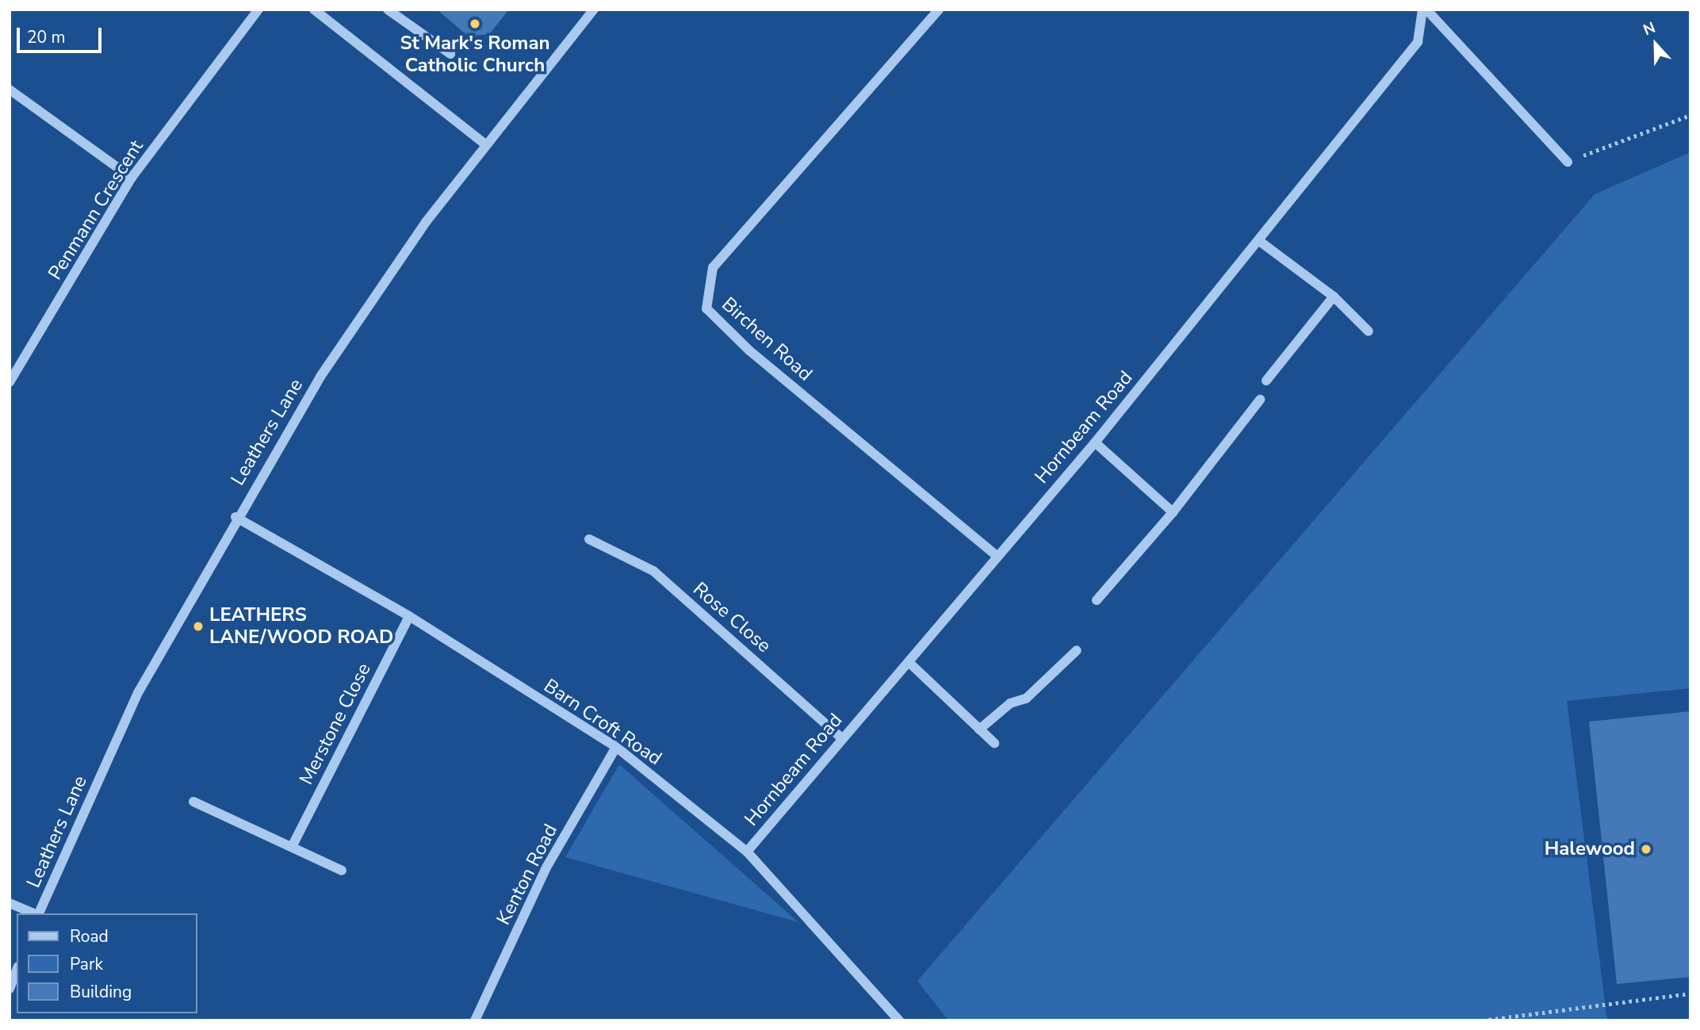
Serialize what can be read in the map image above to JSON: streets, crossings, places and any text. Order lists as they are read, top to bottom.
{
  "streets": {
    "street": [
      "Penmann Crescent",
      "Birchen Road",
      "Hornbeam Road",
      "Leathers Lane",
      "Rose Close",
      "Barn Croft Road",
      "Merstone Close",
      "Kenton Road"
    ]
  },
  "crossings": [
    ["Birchen Road", "Hornbeam Road"],
    ["Hornbeam Road", "Rose Close"],
    ["Hornbeam Road", "Barn Croft Road"],
    ["Leathers Lane", "Barn Croft Road"],
    ["Barn Croft Road", "Merstone Close"],
    ["Barn Croft Road", "Kenton Road"]
  ],
  "places": ["St Mark's Roman Catholic Church", "LEATHERS LANE/WOOD ROAD", "Halewood"],
  "legend": ["Road", "Park", "Building"],
  "scale_bar": "20 m",
  "north": "top"
}
